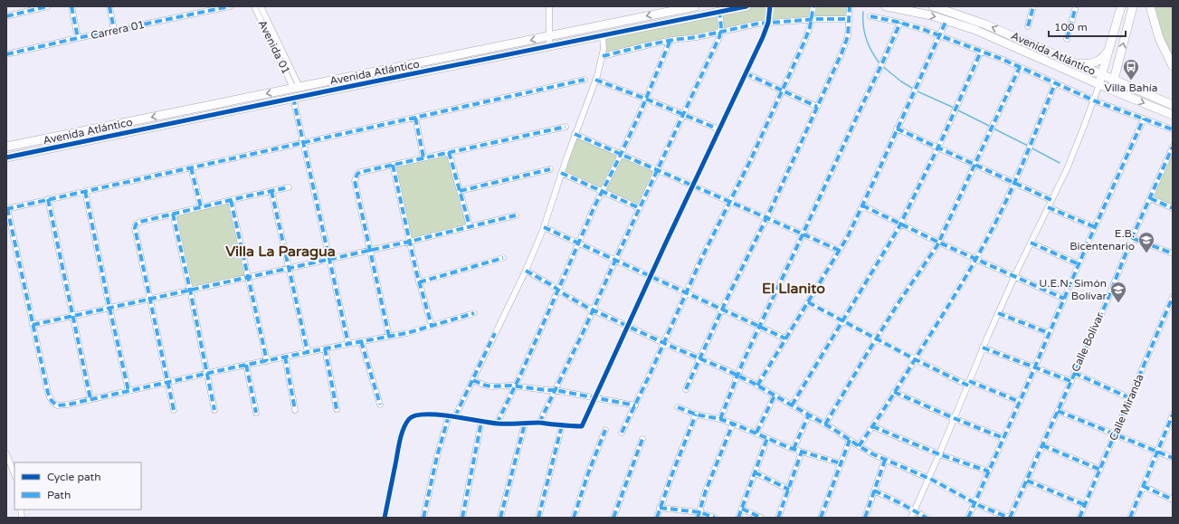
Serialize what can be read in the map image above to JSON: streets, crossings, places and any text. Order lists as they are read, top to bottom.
{
  "streets": {
    "street": [
      "Carrera 01",
      "Avenida 01",
      "Avenida Atlántico",
      "Calle Bolívar",
      "Calle Miranda"
    ]
  },
  "crossings": [
    ["Avenida 01", "Avenida Atlántico"]
  ],
  "districts": ["Villa La Paragua", "El Llanito"],
  "places": {
    "bus stop": ["Villa Bahía"],
    "school or university": ["E.B. Bicentenario", "U.E.N. Simón Bolívar"]
  },
  "legend": ["Cycle path", "Path"],
  "scale_bar": "100 m"
}
